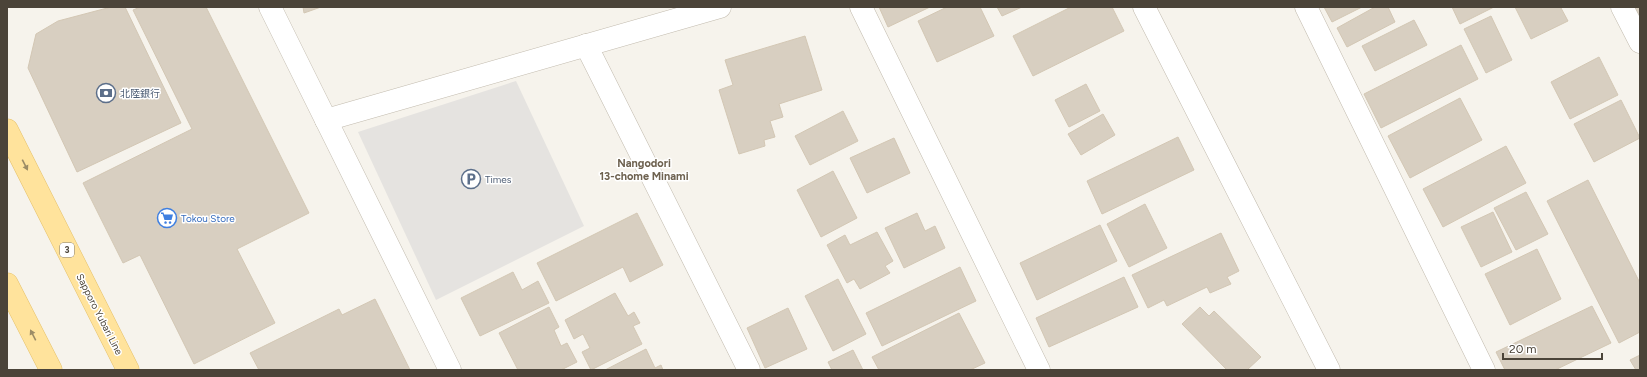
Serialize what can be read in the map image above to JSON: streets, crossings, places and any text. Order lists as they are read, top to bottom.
{
  "streets": {
    "main road": ["3", "Sapporo Yubari Line"]
  },
  "districts": ["Nangodori 13-chome Minami"],
  "places": {
    "bank": ["北陸銀行"],
    "parking": ["Times"],
    "supermarket": ["Tokou Store"]
  },
  "scale_bar": "20 m"
}
